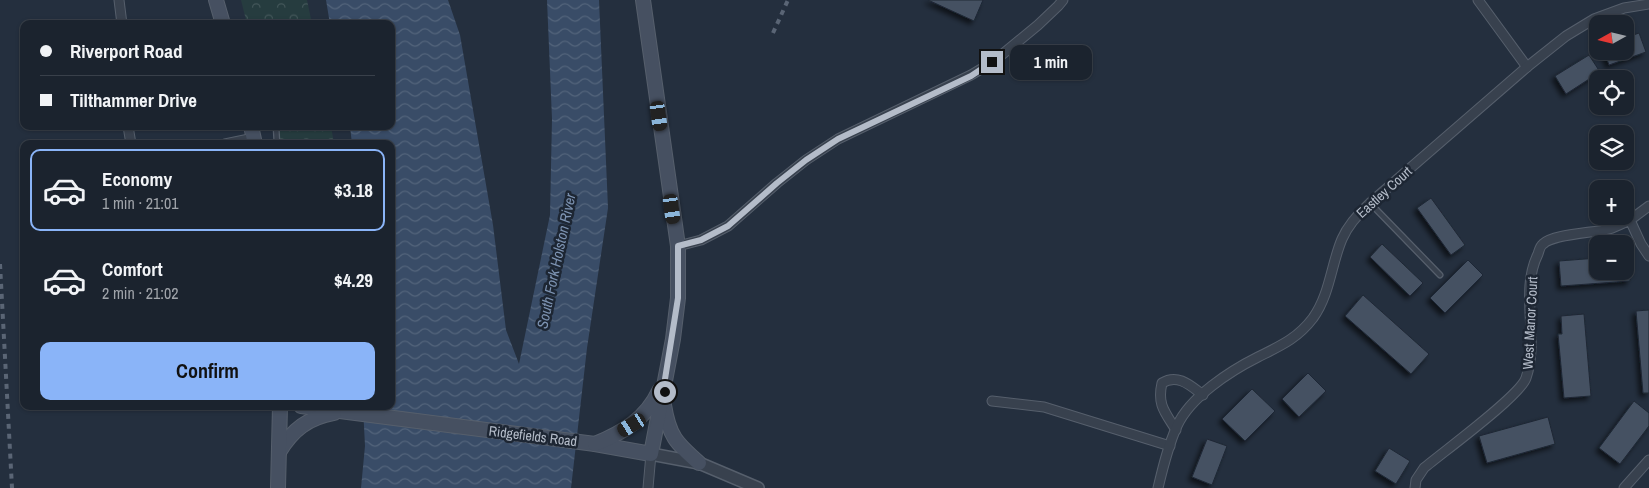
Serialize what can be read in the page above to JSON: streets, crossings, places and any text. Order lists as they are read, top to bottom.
{
  "streets": {
    "main road": ["Ridgefields Road"],
    "street": ["Eastley Court", "West Manor Court"]
  },
  "water": ["South Fork Holston River"],
  "north": "left",
  "page": {
    "map_buttons": ["+", "−"],
    "banner": ["Riverport Road", "Tilthammer Drive"],
    "bubble": "1 min",
    "list": [
      {
        "name": "Economy",
        "note": "1 min · 21:01",
        "value": "$3.18"
      },
      {
        "name": "Comfort",
        "note": "2 min · 21:02",
        "value": "$4.29"
      }
    ],
    "buttons": "Confirm"
  }
}
